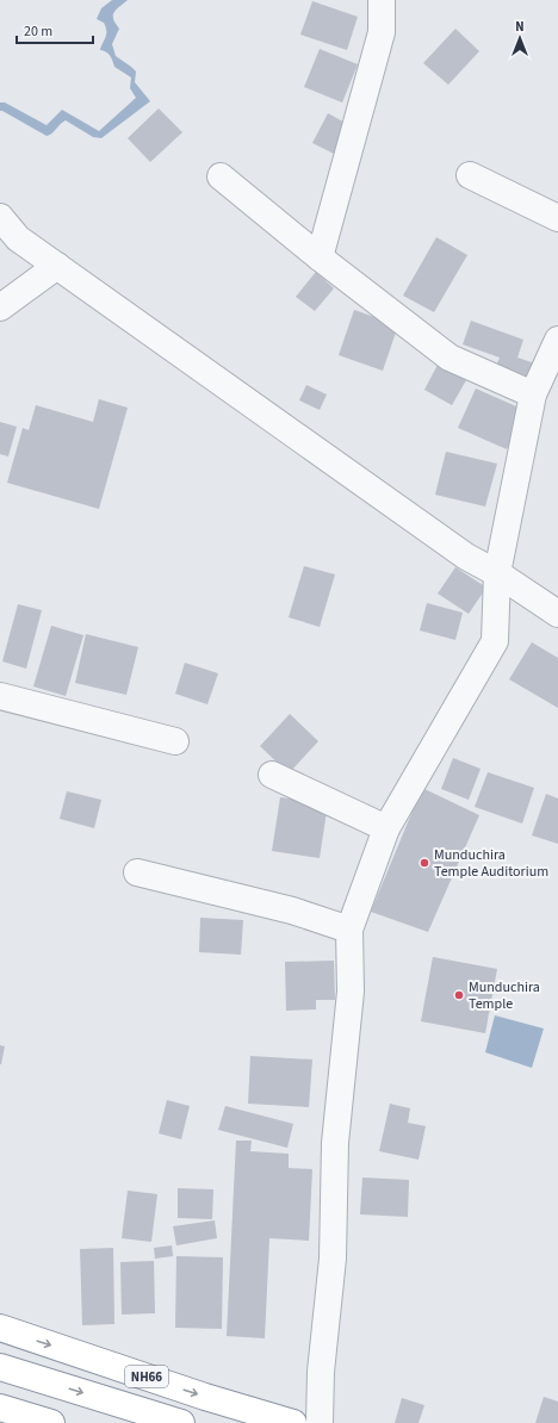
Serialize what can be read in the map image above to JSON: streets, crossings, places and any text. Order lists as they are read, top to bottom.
{
  "streets": {
    "highway": ["NH66"]
  },
  "places": ["Munduchira Temple Auditorium", "Munduchira Temple"],
  "scale_bar": "20 m",
  "north": "top"
}
